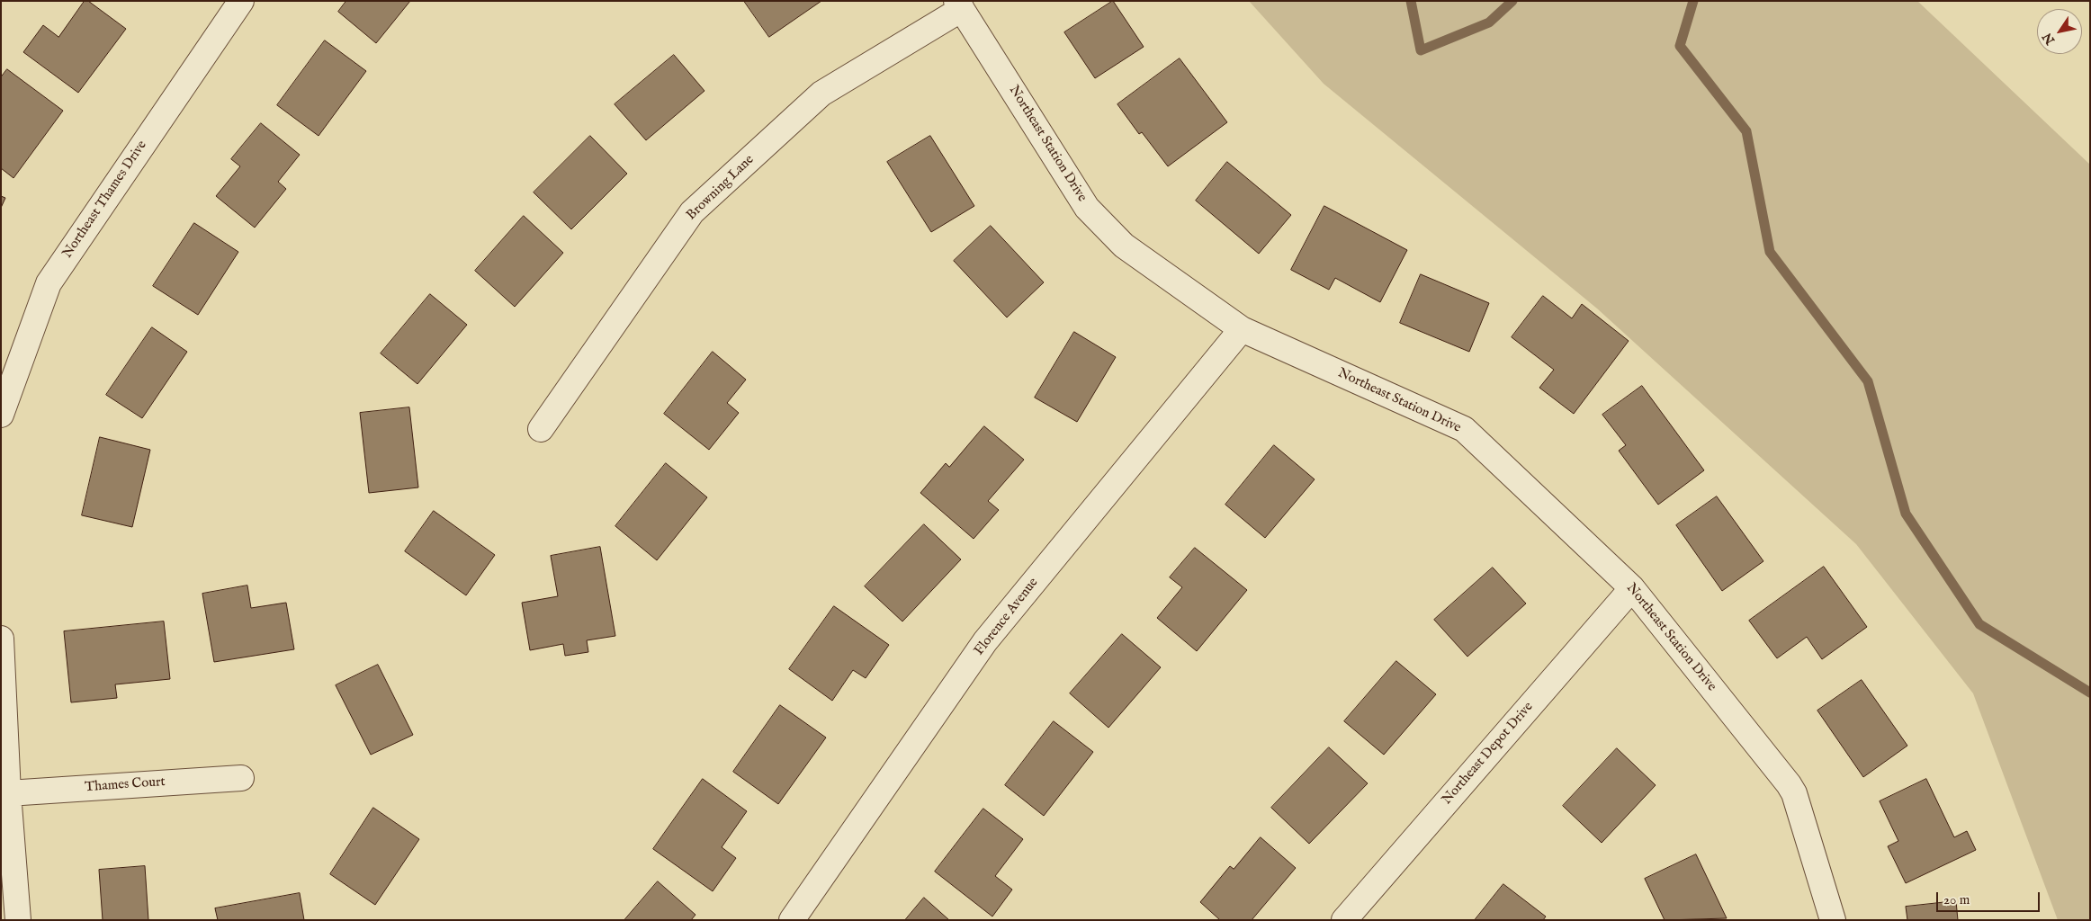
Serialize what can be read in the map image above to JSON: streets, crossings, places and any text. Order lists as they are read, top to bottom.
{
  "streets": {
    "street": [
      "Northeast Station Drive",
      "Browning Lane",
      "Northeast Thames Drive",
      "Florence Avenue",
      "Northeast Depot Drive",
      "Thames Court"
    ]
  },
  "crossings": [
    ["Northeast Station Drive", "Browning Lane"],
    ["Northeast Station Drive", "Florence Avenue"],
    ["Northeast Station Drive", "Northeast Depot Drive"]
  ],
  "scale_bar": "20 m",
  "north": "bottom left"
}
